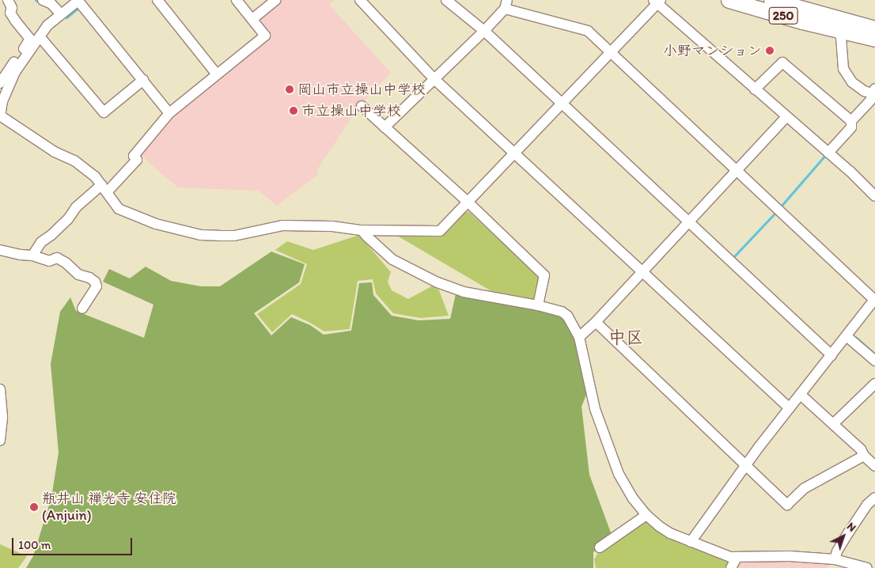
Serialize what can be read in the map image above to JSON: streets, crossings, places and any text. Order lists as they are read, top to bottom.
{
  "streets": {
    "highway": ["250"]
  },
  "districts": ["中区"],
  "places": [
    "小野マンション",
    "岡山市立操山中学校",
    "市立操山中学校",
    "瓶井山 禅光寺 安住院 (Anjuin)"
  ],
  "scale_bar": "100 m",
  "north": "top right"
}
